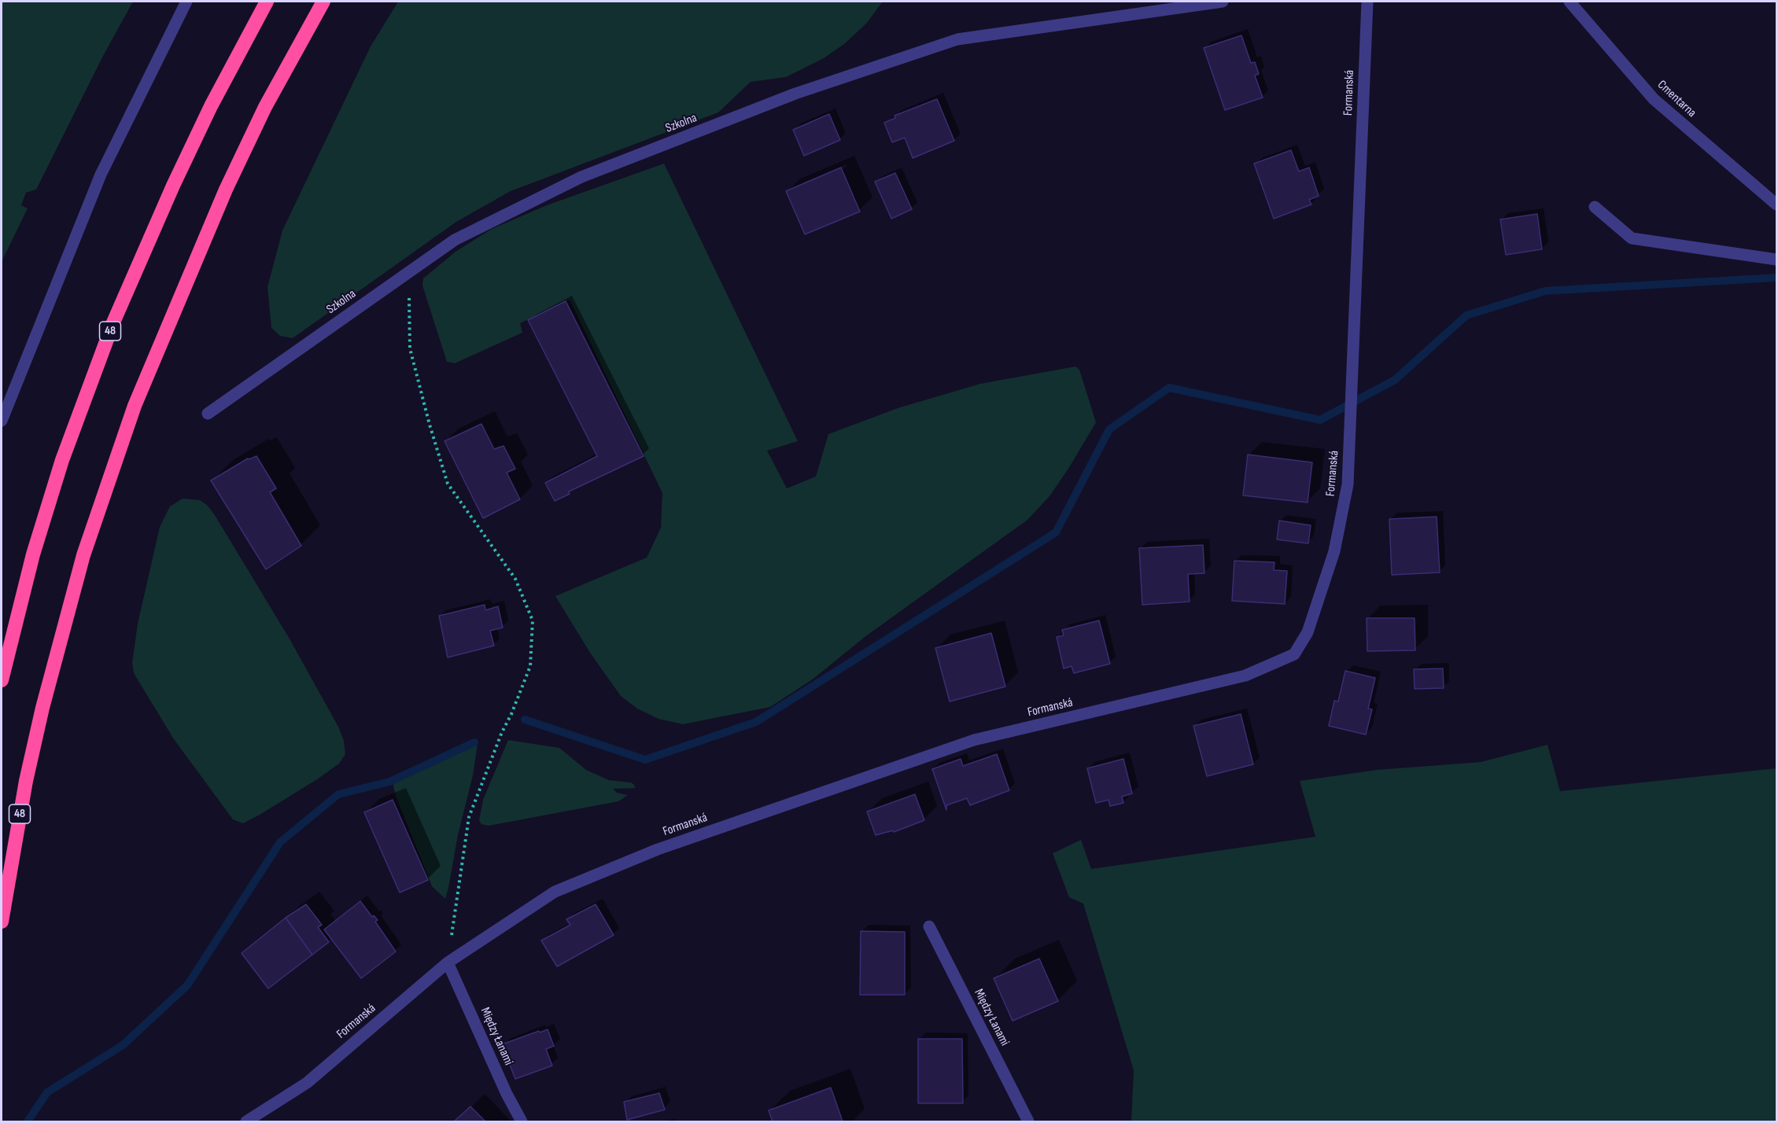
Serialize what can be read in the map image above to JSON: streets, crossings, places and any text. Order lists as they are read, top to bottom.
{
  "streets": {
    "highway": ["48"],
    "street": [
      "Formanská",
      "Cmentarna",
      "Szkolna",
      "Między Łanami"
    ]
  },
  "crossings": [
    ["Formanská", "Między Łanami"]
  ]
}
